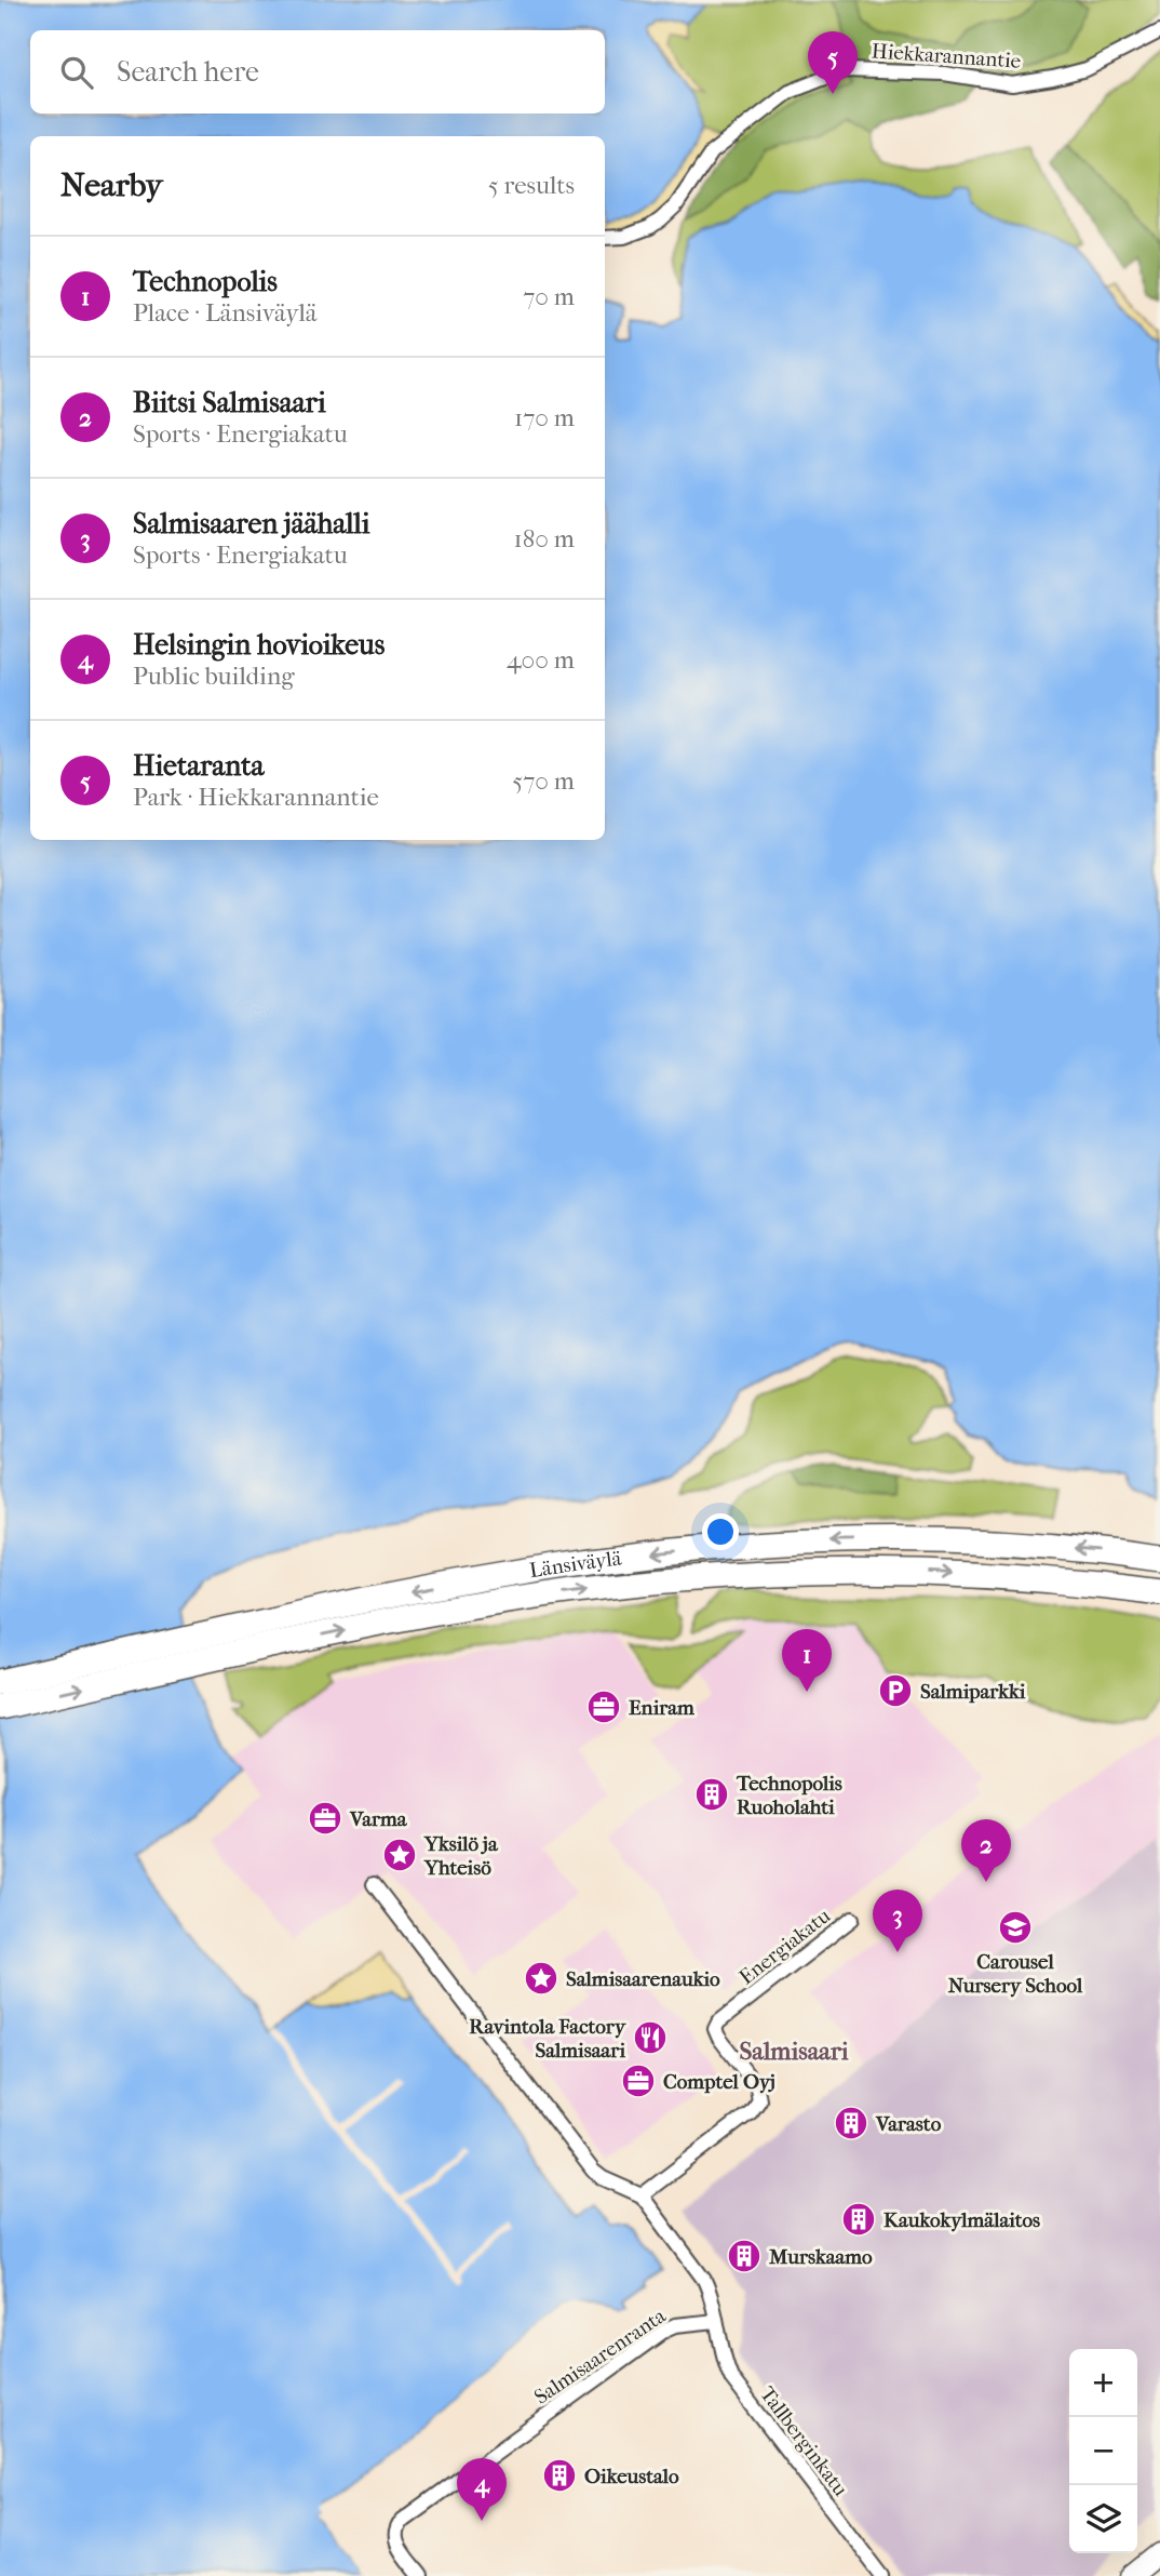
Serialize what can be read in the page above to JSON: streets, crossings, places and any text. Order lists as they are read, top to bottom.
{
  "streets": {
    "highway": ["Länsiväylä"],
    "street": [
      "Hiekkarannantie",
      "Energiakatu",
      "Salmisaarenranta",
      "Tallberginkatu"
    ]
  },
  "crossings": [
    ["Salmisaarenranta", "Tallberginkatu"]
  ],
  "districts": ["Salmisaari"],
  "places": {
    "parking": ["Salmiparkki"],
    "office": ["Eniram", "Varma", "Comptel Oyj"],
    "building": [
      "Technopolis Ruoholahti",
      "Varasto",
      "Kaukokylmälaitos",
      "Murskaamo",
      "Oikeustalo"
    ],
    "place": ["Yksilö ja Yhteisö", "Salmisaarenaukio"],
    "school or university": ["Carousel Nursery School"],
    "restaurant": ["Ravintola Factory Salmisaari"]
  },
  "page": {
    "search": "Search here",
    "pins": [
      "5",
      "1",
      "2",
      "3",
      "4"
    ],
    "heading": ["Nearby", "5 results"],
    "list": [
      {
        "mark": "1",
        "name": "Technopolis",
        "note": "Place · Länsiväylä",
        "value": "70 m"
      },
      {
        "mark": "2",
        "name": "Biitsi Salmisaari",
        "note": "Sports · Energiakatu",
        "value": "170 m"
      },
      {
        "mark": "3",
        "name": "Salmisaaren jäähalli",
        "note": "Sports · Energiakatu",
        "value": "180 m"
      },
      {
        "mark": "4",
        "name": "Helsingin hovioikeus",
        "note": "Public building",
        "value": "400 m"
      },
      {
        "mark": "5",
        "name": "Hietaranta",
        "note": "Park · Hiekkarannantie",
        "value": "570 m"
      }
    ],
    "map_buttons": ["+", "−"]
  }
}
